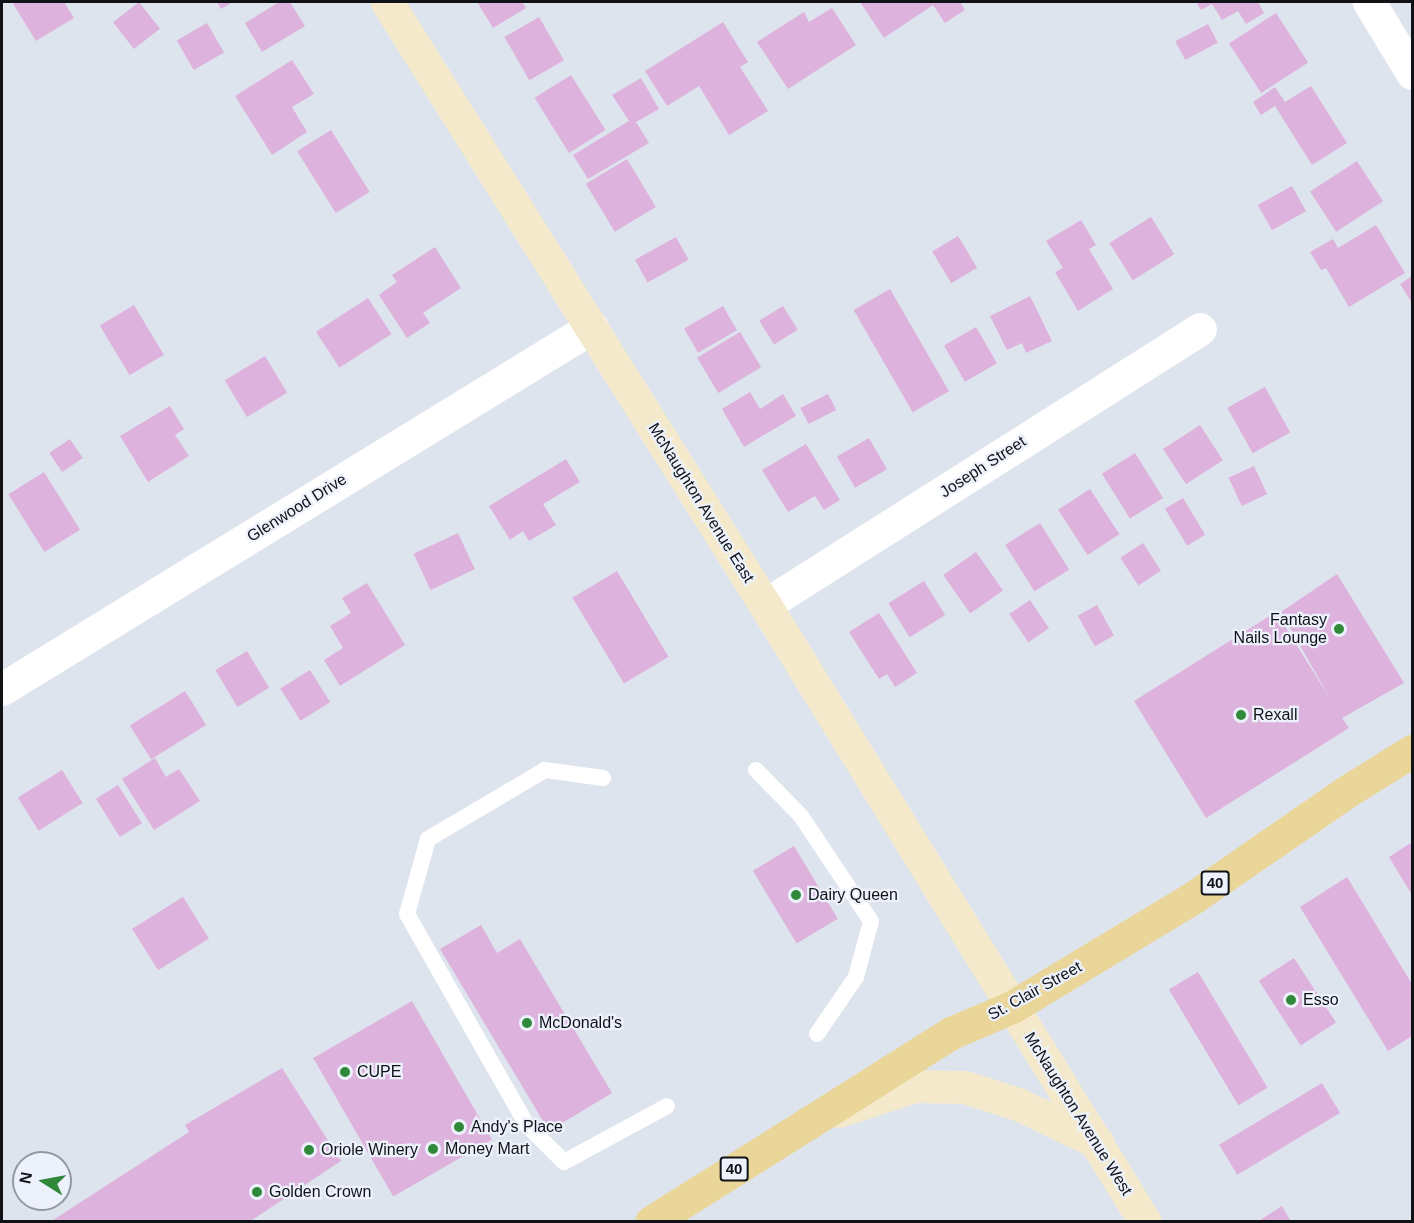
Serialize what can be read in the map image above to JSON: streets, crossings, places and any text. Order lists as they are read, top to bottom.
{
  "streets": {
    "main road": [
      "McNaughton Avenue East",
      "40",
      "St. Clair Street",
      "McNaughton Avenue West"
    ],
    "street": ["Joseph Street", "Glenwood Drive"]
  },
  "crossings": [
    ["Joseph Street", "McNaughton Avenue East"],
    ["McNaughton Avenue East", "Glenwood Drive"],
    ["McNaughton Avenue East", "St. Clair Street"],
    ["McNaughton Avenue East", "McNaughton Avenue West"],
    ["St. Clair Street", "McNaughton Avenue West"]
  ],
  "places": [
    "Fantasy Nails Lounge",
    "Rexall",
    "Dairy Queen",
    "Esso",
    "McDonald's",
    "CUPE",
    "Andy's Place",
    "Money Mart",
    "Oriole Winery",
    "Golden Crown"
  ],
  "north": "left"
}
